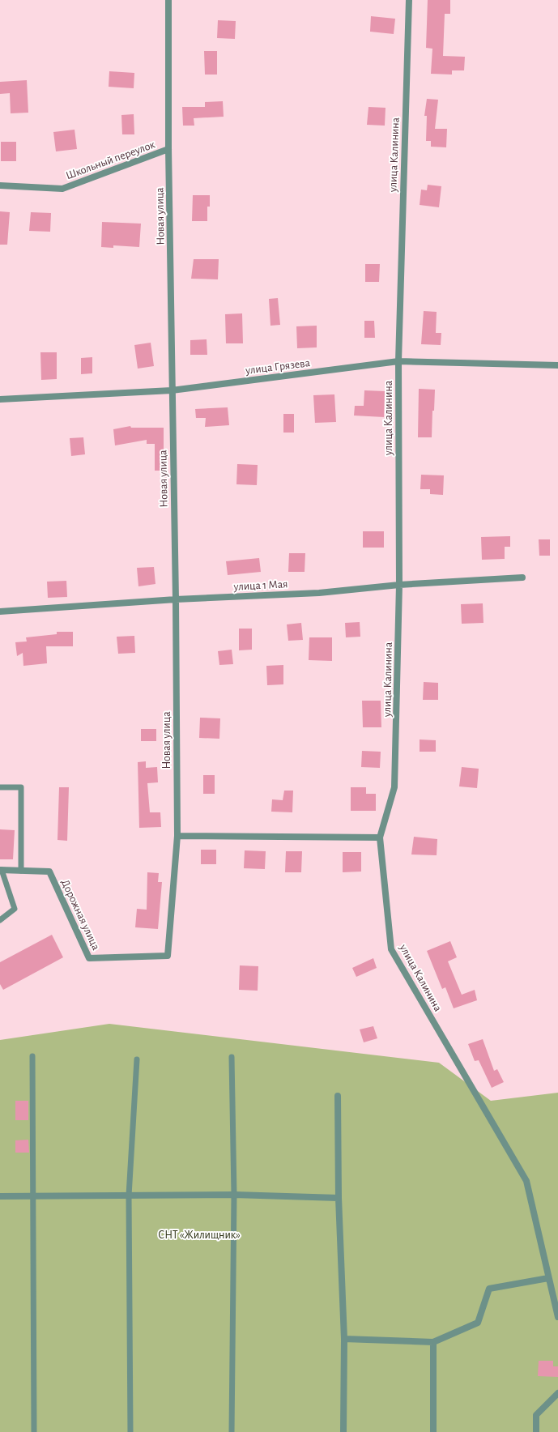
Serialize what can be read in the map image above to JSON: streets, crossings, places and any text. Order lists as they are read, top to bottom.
{
  "streets": {
    "street": [
      "улица Калинина",
      "Школьный переулок",
      "Новая улица",
      "улица Грязева",
      "улица 1 Мая",
      "Дорожная улица"
    ]
  },
  "crossings": [
    ["улица Калинина", "улица Грязева"],
    ["улица Калинина", "улица 1 Мая"],
    ["Школьный переулок", "Новая улица"],
    ["Новая улица", "улица Грязева"],
    ["Новая улица", "улица 1 Мая"],
    ["Новая улица", "Дорожная улица"]
  ],
  "parks": ["СНТ «Жилищник»"]
}
